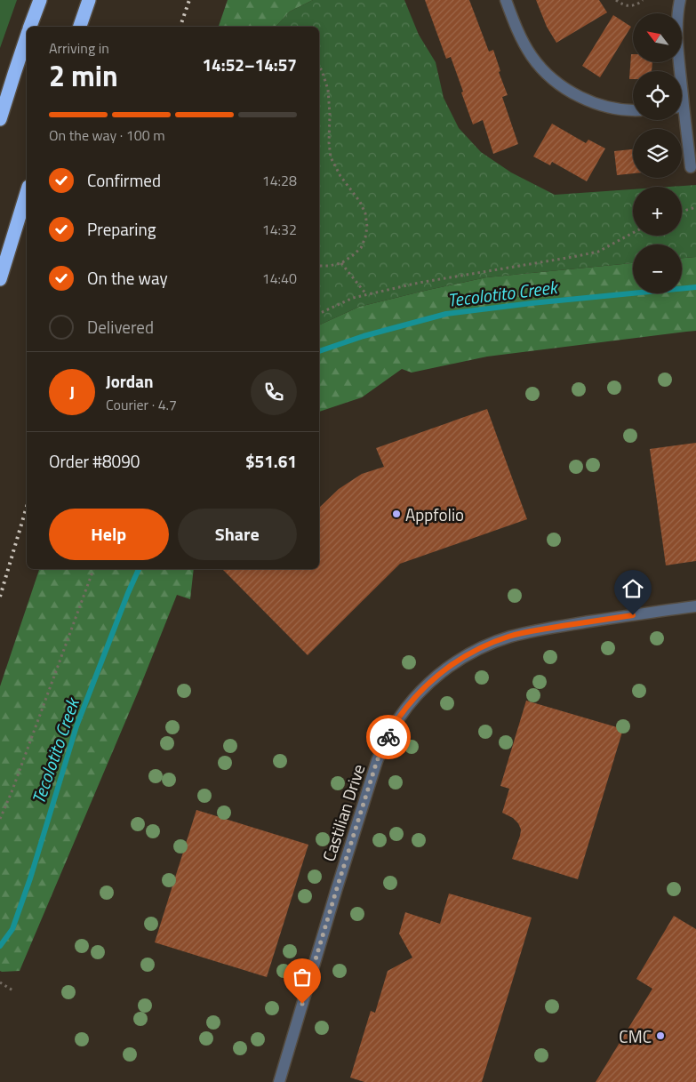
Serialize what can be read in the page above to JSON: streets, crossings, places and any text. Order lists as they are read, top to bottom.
{
  "streets": {
    "street": ["Castilian Drive"]
  },
  "water": ["Tecolotito Creek"],
  "places": ["Appfolio", "CMC"],
  "north": "top left",
  "page": {
    "map_buttons": ["+", "−"],
    "heading": ["2 min", "Arriving in", "14:52–14:57"],
    "panel": [
      "Jordan",
      "Courier · 4.7",
      "Order #8090",
      "$51.61"
    ],
    "bar": "On the way · 100 m",
    "list": [
      ["Confirmed", "14:28"],
      ["Preparing", "14:32"],
      ["On the way", "14:40"],
      "Delivered"
    ],
    "round": "J",
    "buttons": ["Help", "Share"]
  }
}
